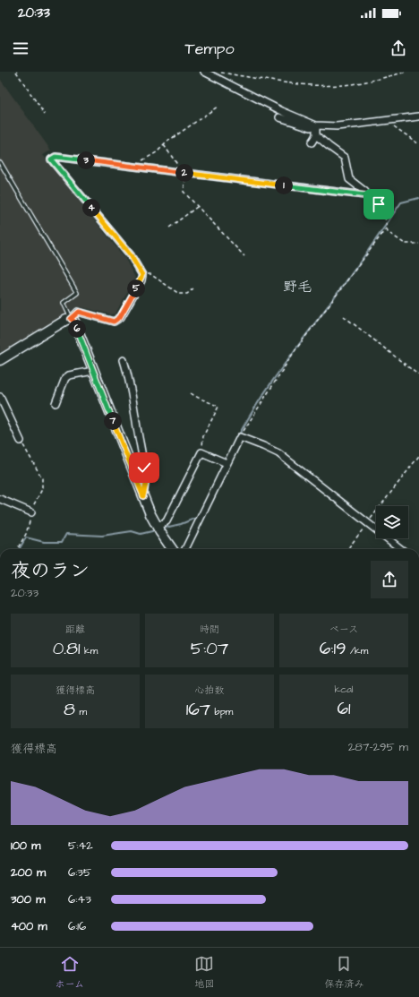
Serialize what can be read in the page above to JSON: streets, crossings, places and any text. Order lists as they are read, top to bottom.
{
  "districts": ["野毛"],
  "page": {
    "status": "20:33",
    "header": "Tempo",
    "pins": [
      "3",
      "2",
      "1",
      "4",
      "5",
      "6",
      "7"
    ],
    "heading": ["夜のラン", "20:33"],
    "stats": [
      ["距離", "0.81 km"],
      ["時間", "5:07"],
      ["ペース", "6:19 /km"],
      ["獲得標高", "8 m"],
      ["心拍数", "167 bpm"],
      ["kcal", "61"]
    ],
    "chart": ["獲得標高", "287–295 m"],
    "list": [
      {
        "name": "100 m",
        "note": "5:42"
      },
      {
        "name": "200 m",
        "note": "6:35"
      },
      {
        "name": "300 m",
        "note": "6:43"
      },
      {
        "name": "400 m",
        "note": "6:16"
      }
    ],
    "tabs": ["ホーム", "地図", "保存済み"]
  }
}
